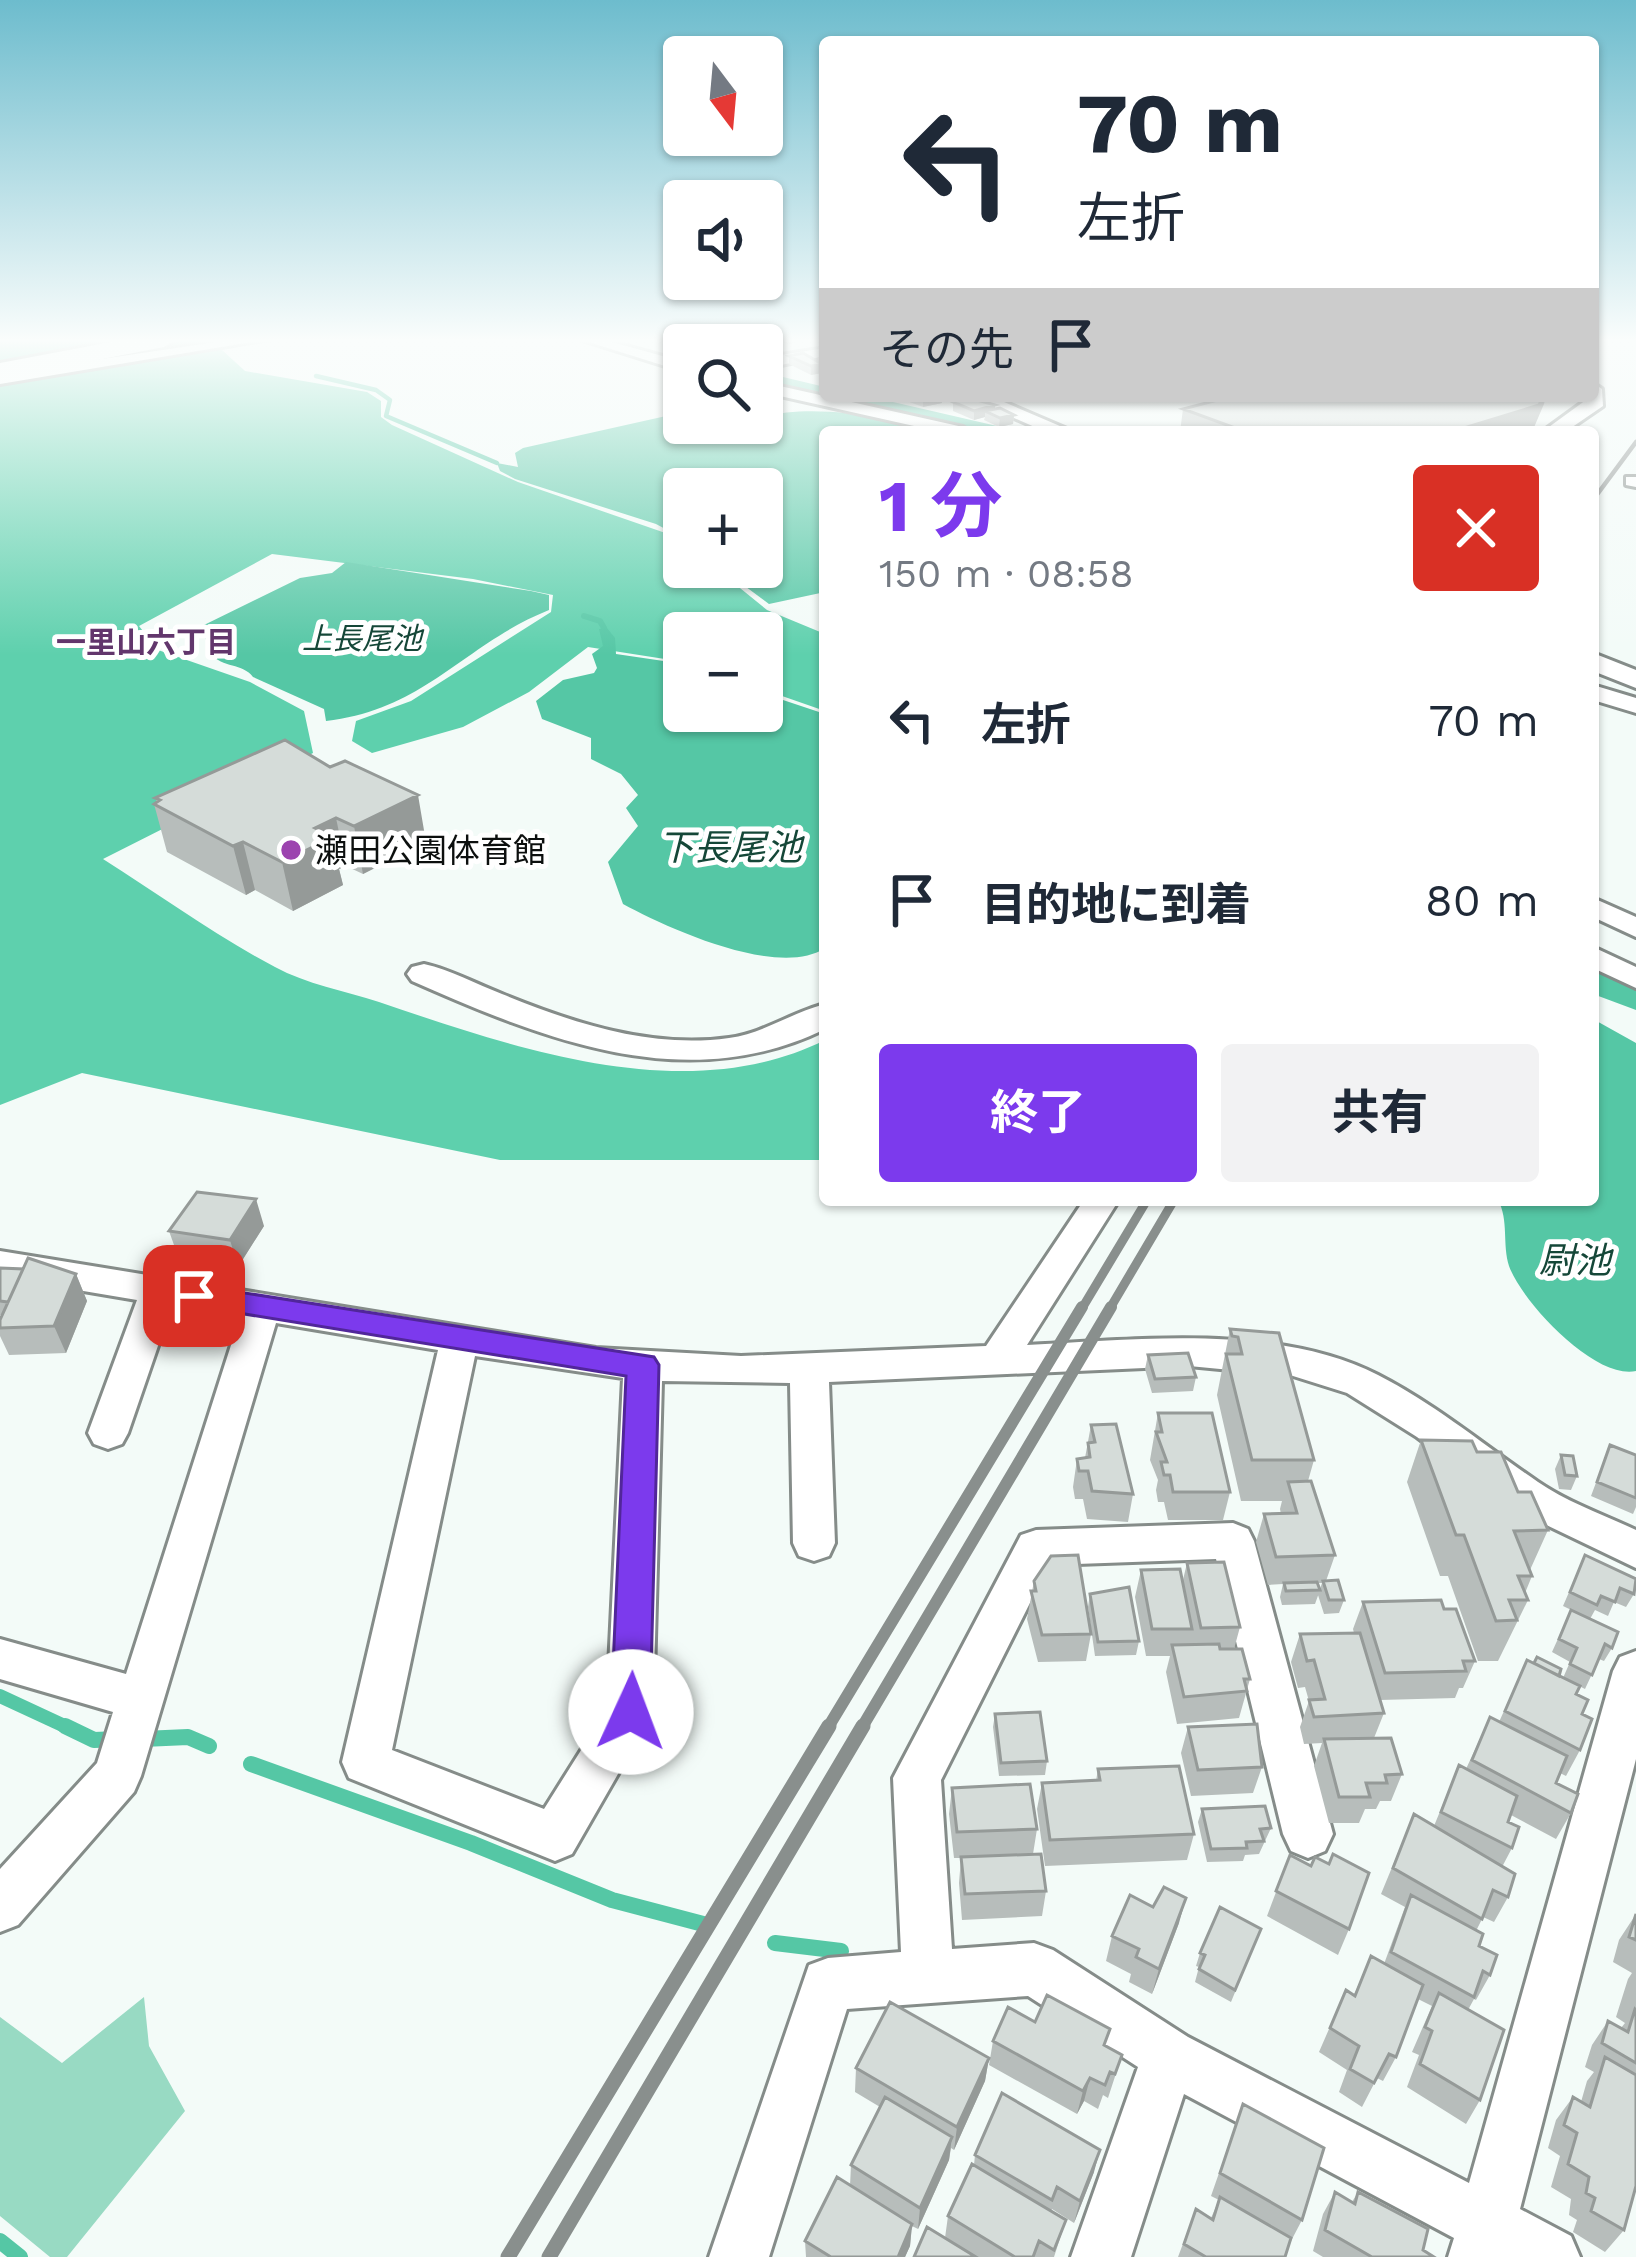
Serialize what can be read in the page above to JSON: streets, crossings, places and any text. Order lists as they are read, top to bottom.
{
  "districts": ["一里山六丁目"],
  "water": ["上長尾池", "下長尾池", "尉池"],
  "places": ["瀬田公園体育館"],
  "north": "bottom",
  "page": {
    "map_buttons": ["+", "−"],
    "turn": ["70 m", "左折"],
    "then": "その先",
    "heading": ["1 分", "150 m · 08:58"],
    "list": [
      {
        "name": "左折",
        "value": "70 m"
      },
      {
        "name": "目的地に到着",
        "value": "80 m"
      }
    ],
    "buttons": ["終了", "共有"]
  }
}
